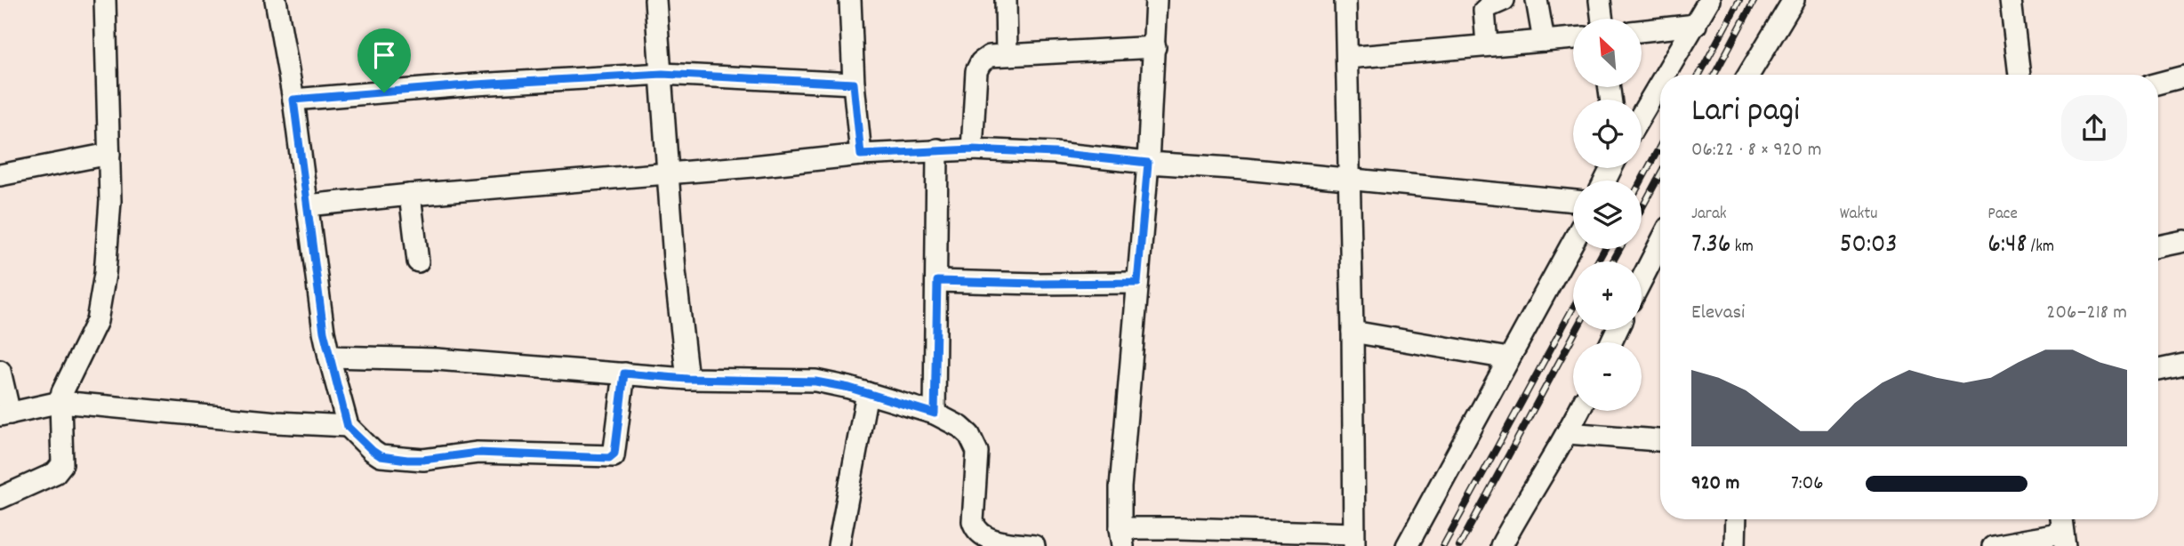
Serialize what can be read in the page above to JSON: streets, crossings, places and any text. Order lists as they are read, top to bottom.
{
  "north": "top left",
  "page": {
    "map_buttons": ["+", "−"],
    "heading": ["Lari pagi", "06:22 · 8 × 920 m"],
    "stats": [
      ["Jarak", "7.36 km"],
      ["Waktu", "50:03"],
      ["Pace", "6:48 /km"]
    ],
    "chart": ["Elevasi", "206–218 m"],
    "list": [
      {
        "name": "920 m",
        "note": "7:06"
      }
    ]
  }
}
